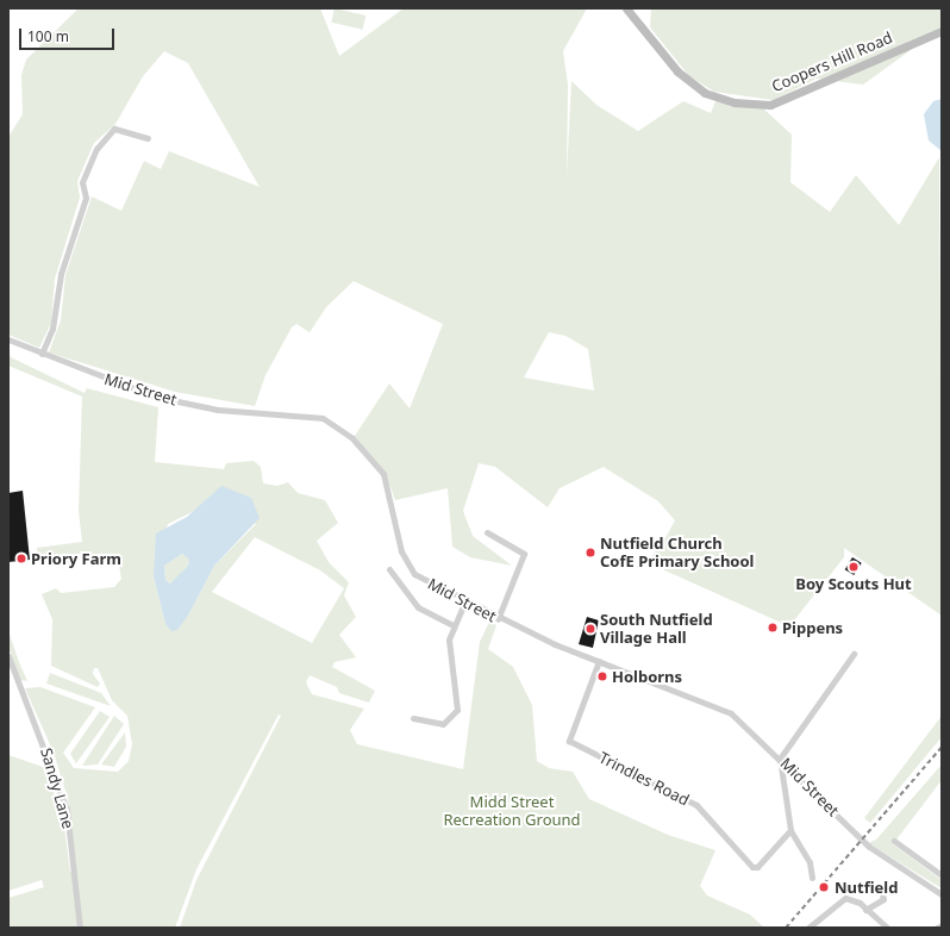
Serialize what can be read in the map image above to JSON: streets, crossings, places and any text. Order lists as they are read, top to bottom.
{
  "streets": {
    "street": [
      "Coopers Hill Road",
      "Mid Street",
      "Trindles Road",
      "Sandy Lane"
    ]
  },
  "crossings": [
    ["Mid Street", "Trindles Road"]
  ],
  "parks": ["Midd Street Recreation Ground"],
  "places": [
    "Nutfield Church CofE Primary School",
    "Priory Farm",
    "Boy Scouts Hut",
    "Pippens",
    "South Nutfield Village Hall",
    "Holborns",
    "Nutfield"
  ],
  "scale_bar": "100 m"
}
